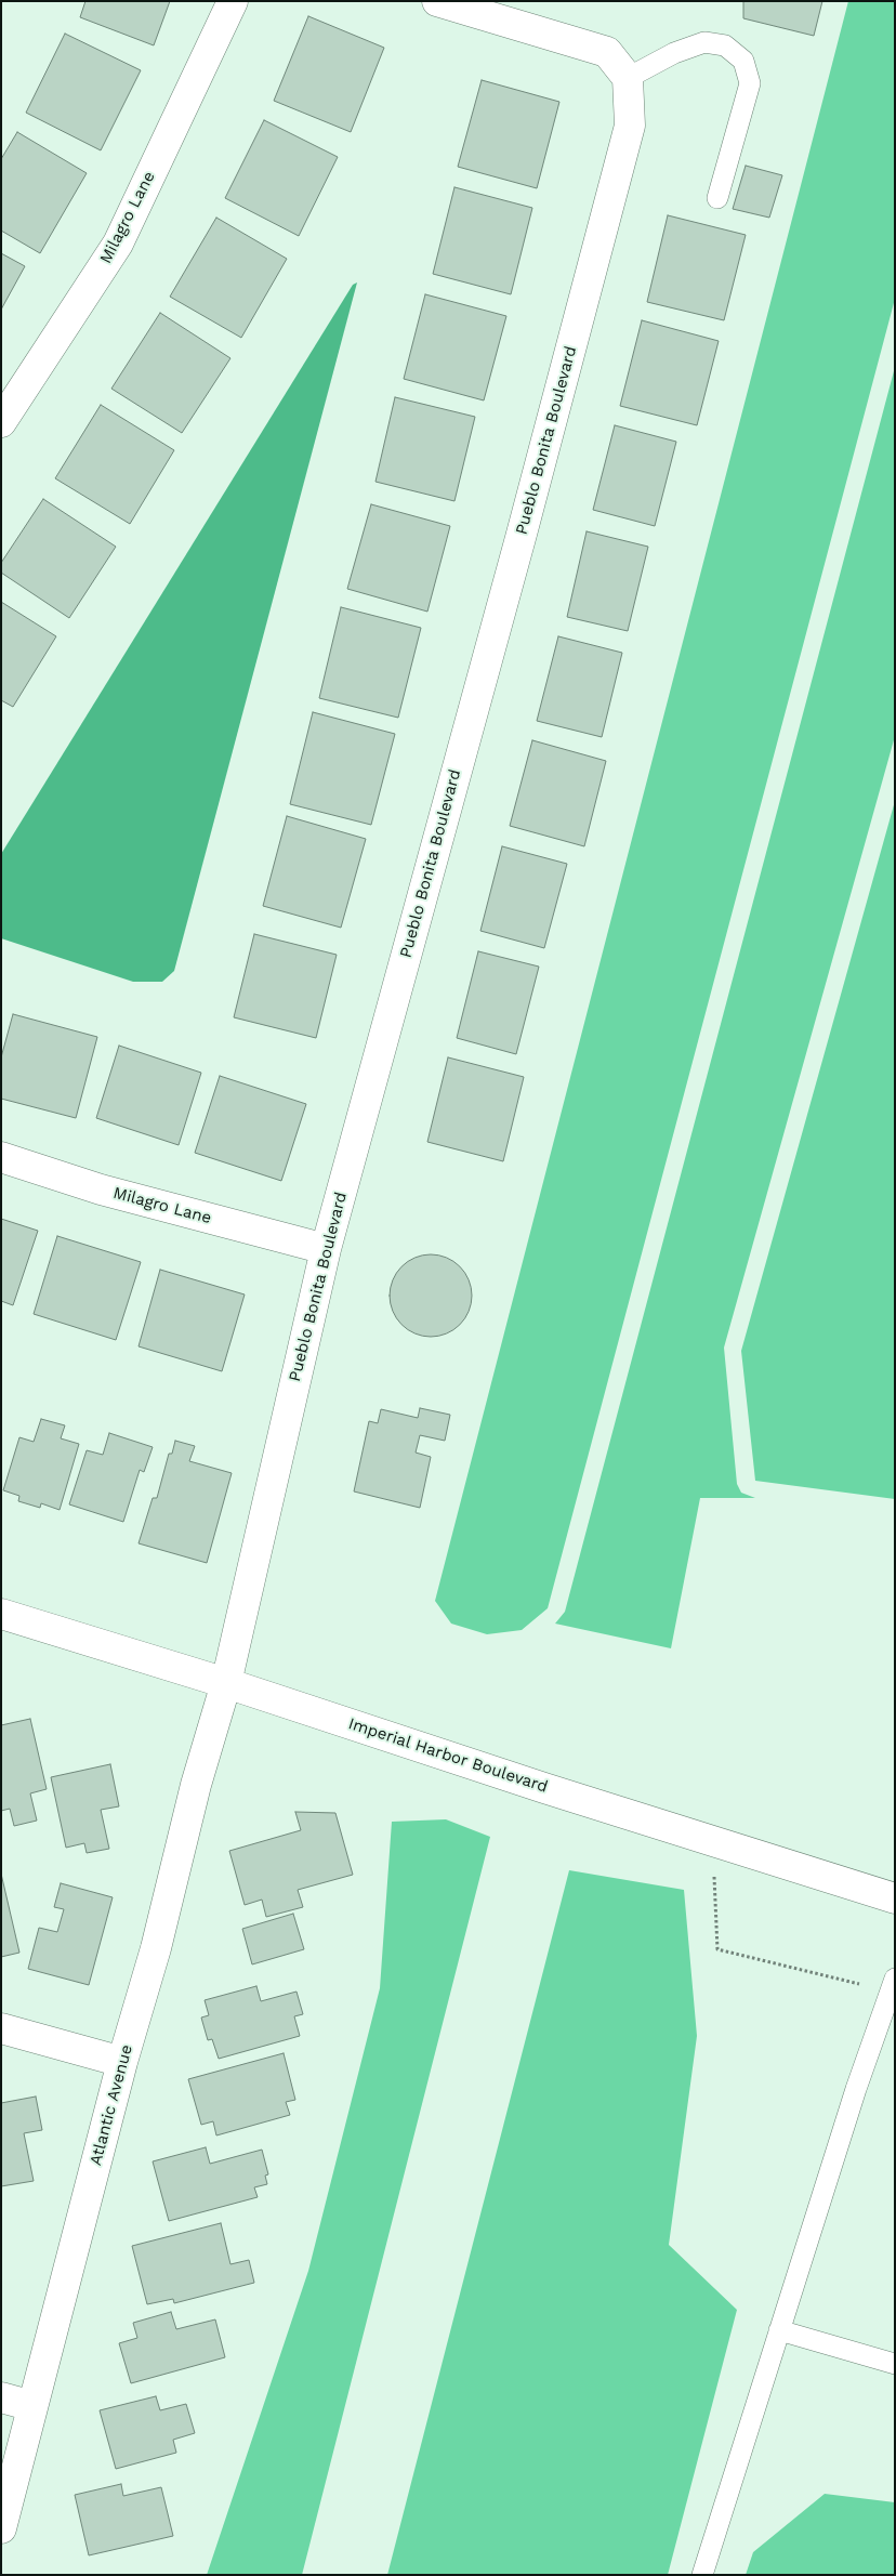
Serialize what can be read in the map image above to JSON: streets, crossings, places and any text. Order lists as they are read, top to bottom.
{
  "streets": {
    "street": [
      "Milagro Lane",
      "Pueblo Bonita Boulevard",
      "Imperial Harbor Boulevard",
      "Atlantic Avenue"
    ]
  },
  "crossings": [
    ["Milagro Lane", "Pueblo Bonita Boulevard"],
    ["Pueblo Bonita Boulevard", "Imperial Harbor Boulevard"],
    ["Pueblo Bonita Boulevard", "Atlantic Avenue"],
    ["Imperial Harbor Boulevard", "Atlantic Avenue"]
  ]
}
